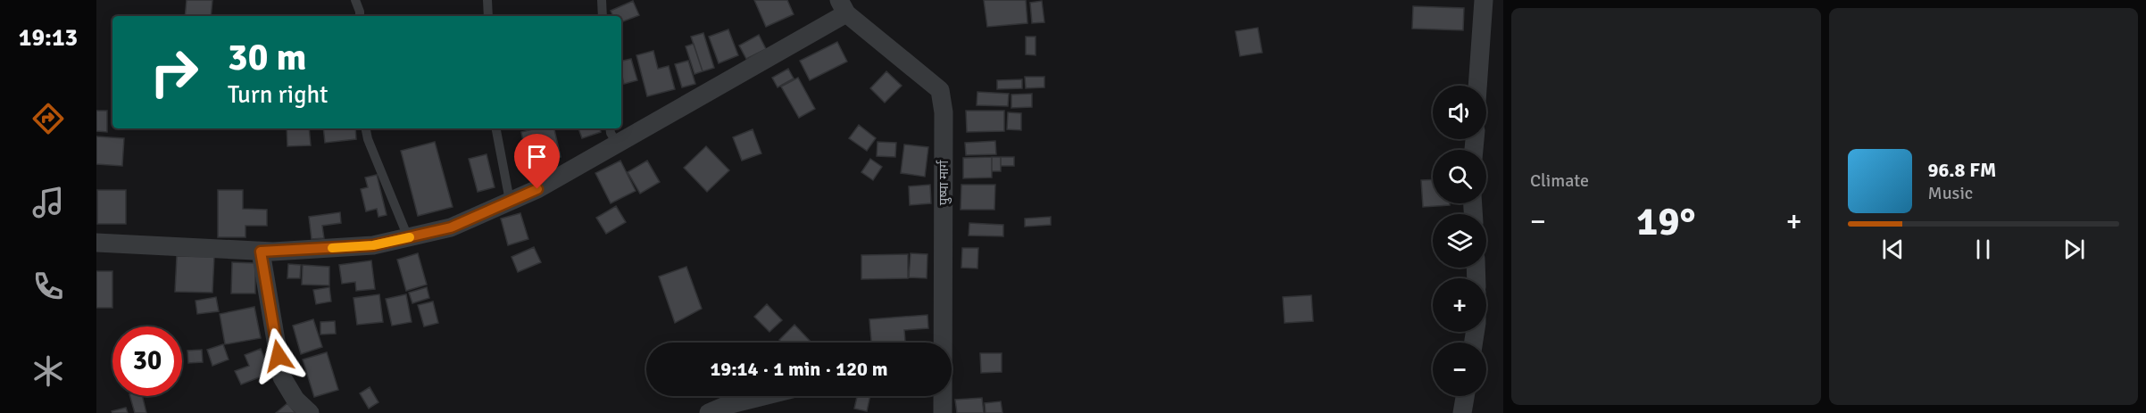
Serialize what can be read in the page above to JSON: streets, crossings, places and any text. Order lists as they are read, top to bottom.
{
  "streets": {
    "street": ["पुष्पा मार्ग"]
  },
  "page": {
    "tabs": "19:13",
    "tile": "Climate",
    "turn": ["30 m", "Turn right"],
    "map_buttons": ["+", "−"],
    "song": ["96.8 FM", "Music"],
    "heat": ["−", "19°", "+"],
    "limit": "30",
    "trip": "19:14 · 1 min · 120 m"
  }
}
